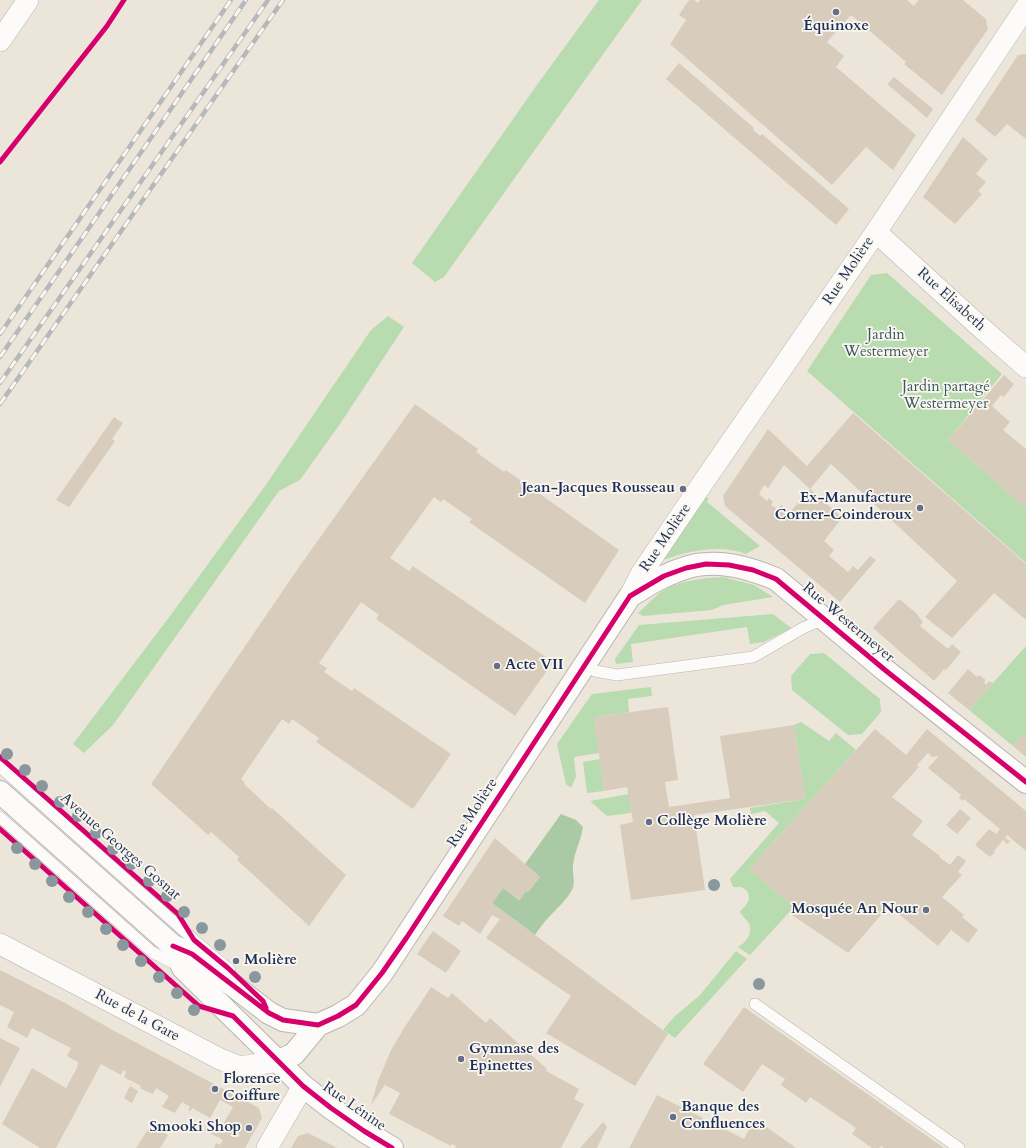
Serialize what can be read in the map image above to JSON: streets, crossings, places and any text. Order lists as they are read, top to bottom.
{
  "streets": {
    "main road": ["Rue Molière", "Rue Westermeyer", "Rue Lénine"],
    "street": ["Rue Elisabeth", "Rue de la Gare"],
    "lane": ["Avenue Georges Gosnat"]
  },
  "crossings": [
    ["Rue Molière", "Rue Elisabeth"],
    ["Rue Molière", "Rue Westermeyer"],
    ["Rue Molière", "Rue de la Gare"]
  ],
  "parks": ["Jardin Westermeyer", "Jardin partagé Westermeyer"],
  "places": [
    "Équinoxe",
    "Jean-Jacques Rousseau",
    "Ex-Manufacture Corner-Coinderoux",
    "Acte VII",
    "Collège Molière",
    "Mosquée An Nour",
    "Molière",
    "Gymnase des Epinettes",
    "Florence Coiffure",
    "Banque des Confluences",
    "Smooki Shop"
  ]
}
